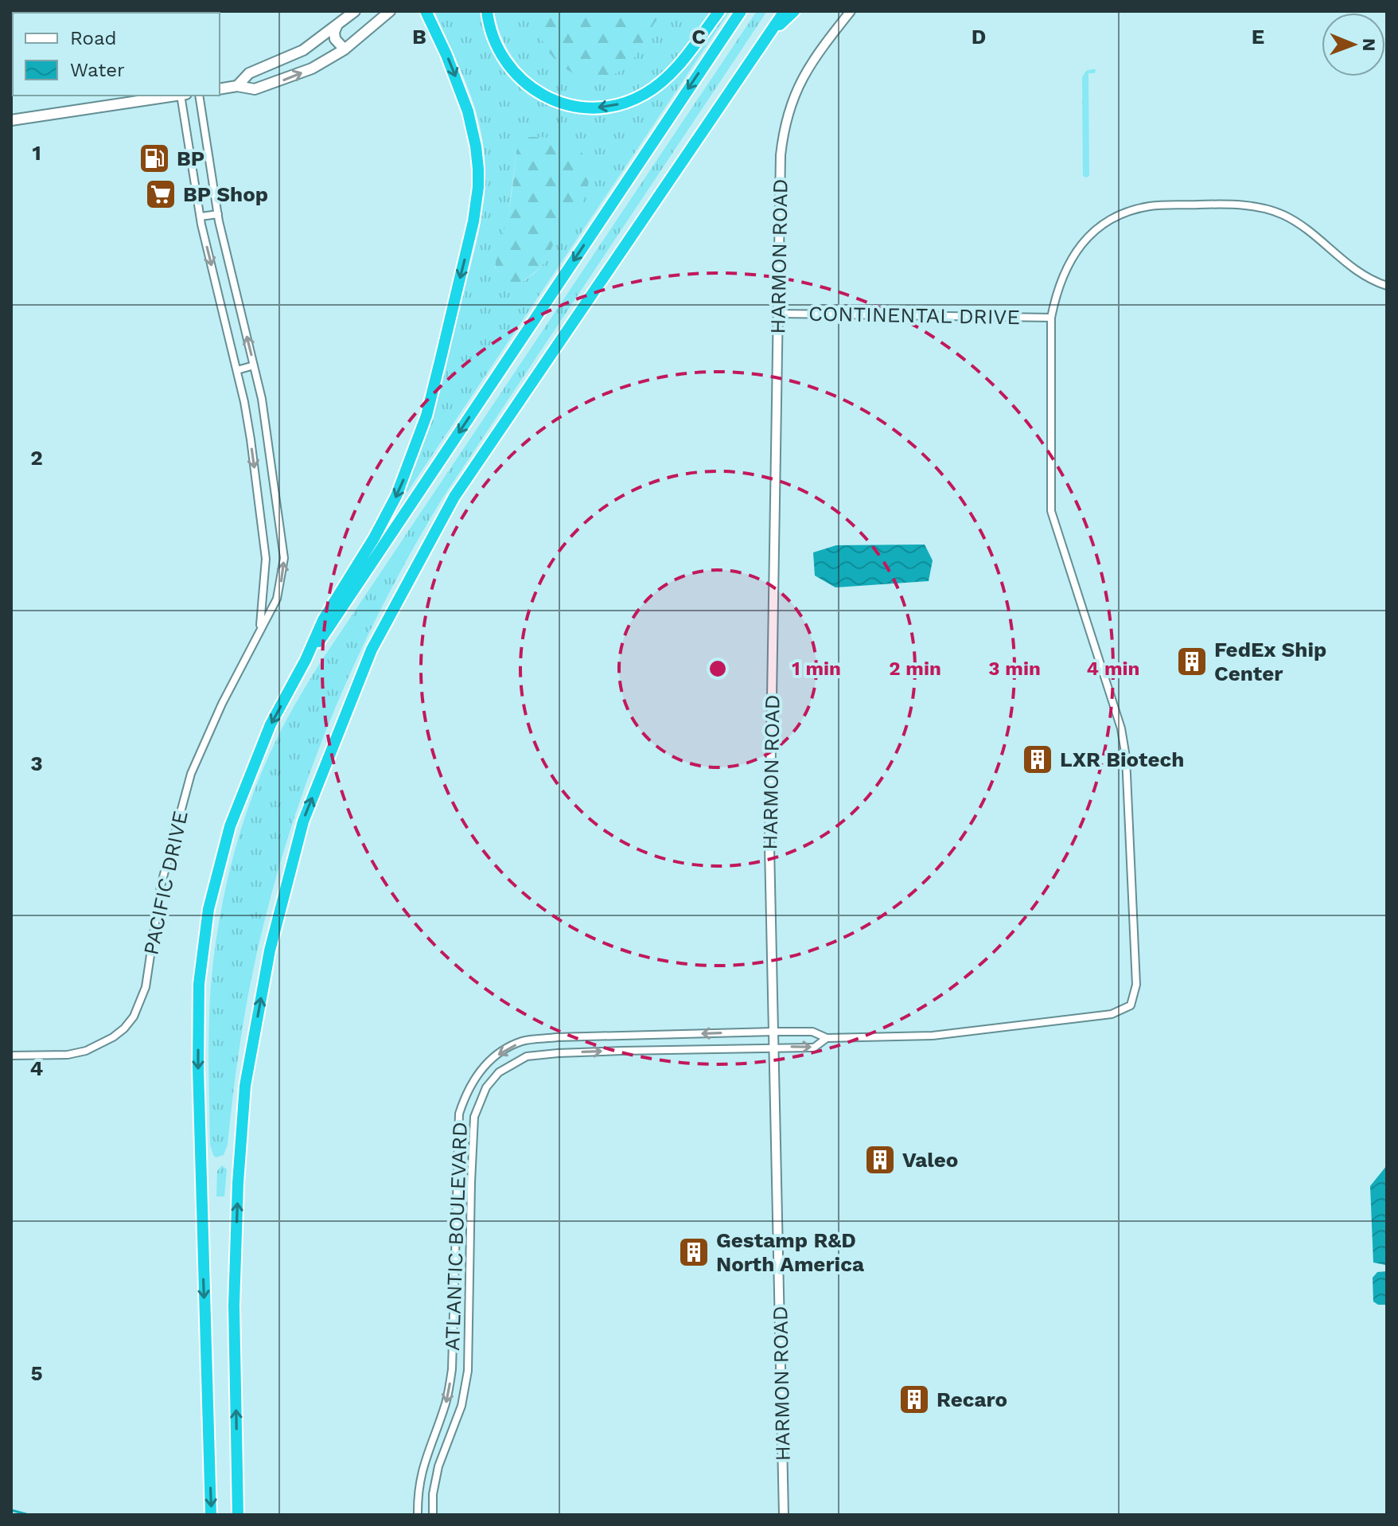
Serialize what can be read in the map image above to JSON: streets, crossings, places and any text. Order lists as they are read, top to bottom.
{
  "streets": {
    "street": [
      "HARMON ROAD",
      "CONTINENTAL DRIVE",
      "PACIFIC DRIVE",
      "ATLANTIC BOULEVARD"
    ]
  },
  "crossings": [
    ["HARMON ROAD", "CONTINENTAL DRIVE"],
    ["HARMON ROAD", "ATLANTIC BOULEVARD"]
  ],
  "places": {
    "fuel station": ["BP"],
    "supermarket": ["BP Shop"],
    "building": [
      "FedEx Ship Center",
      "LXR Biotech",
      "Valeo",
      "Gestamp R&D North America",
      "Recaro"
    ]
  },
  "legend": ["Road", "Water"],
  "north": "right",
  "grid": {
    "columns": [
      "B",
      "C",
      "D",
      "E"
    ],
    "rows": [
      "1",
      "2",
      "3",
      "4",
      "5"
    ]
  },
  "rings": [
    "1 min",
    "2 min",
    "3 min",
    "4 min"
  ]
}
